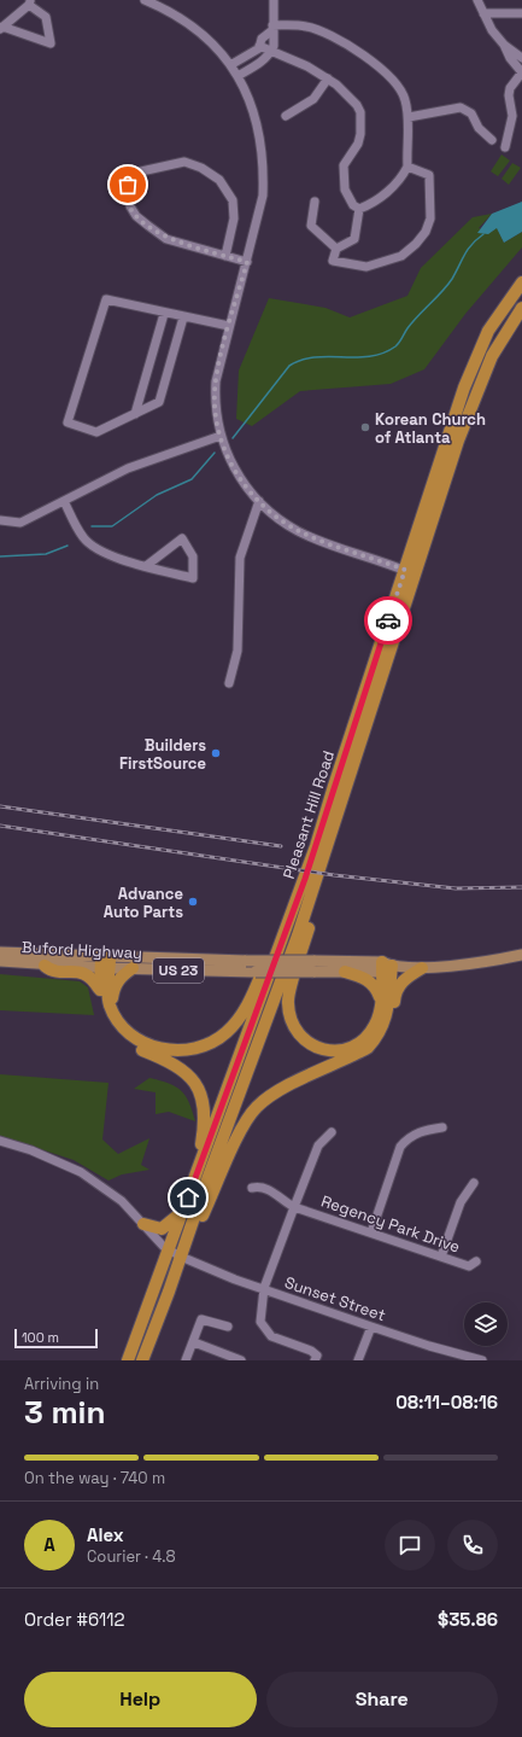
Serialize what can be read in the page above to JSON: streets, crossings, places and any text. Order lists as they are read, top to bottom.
{
  "streets": {
    "highway": ["Pleasant Hill Road"],
    "main road": ["Buford Highway", "US 23"],
    "street": ["Regency Park Drive", "Sunset Street"]
  },
  "crossings": [
    ["Pleasant Hill Road", "Sunset Street"]
  ],
  "places": ["Korean Church of Atlanta", "Builders FirstSource", "Advance Auto Parts"],
  "scale_bar": "100 m",
  "page": {
    "scale": "100 m",
    "heading": ["3 min", "Arriving in", "08:11–08:16"],
    "panel": [
      "Alex",
      "Courier · 4.8",
      "Order #6112",
      "$35.86"
    ],
    "bar": "On the way · 740 m",
    "round": "A",
    "buttons": ["Help", "Share"]
  }
}
